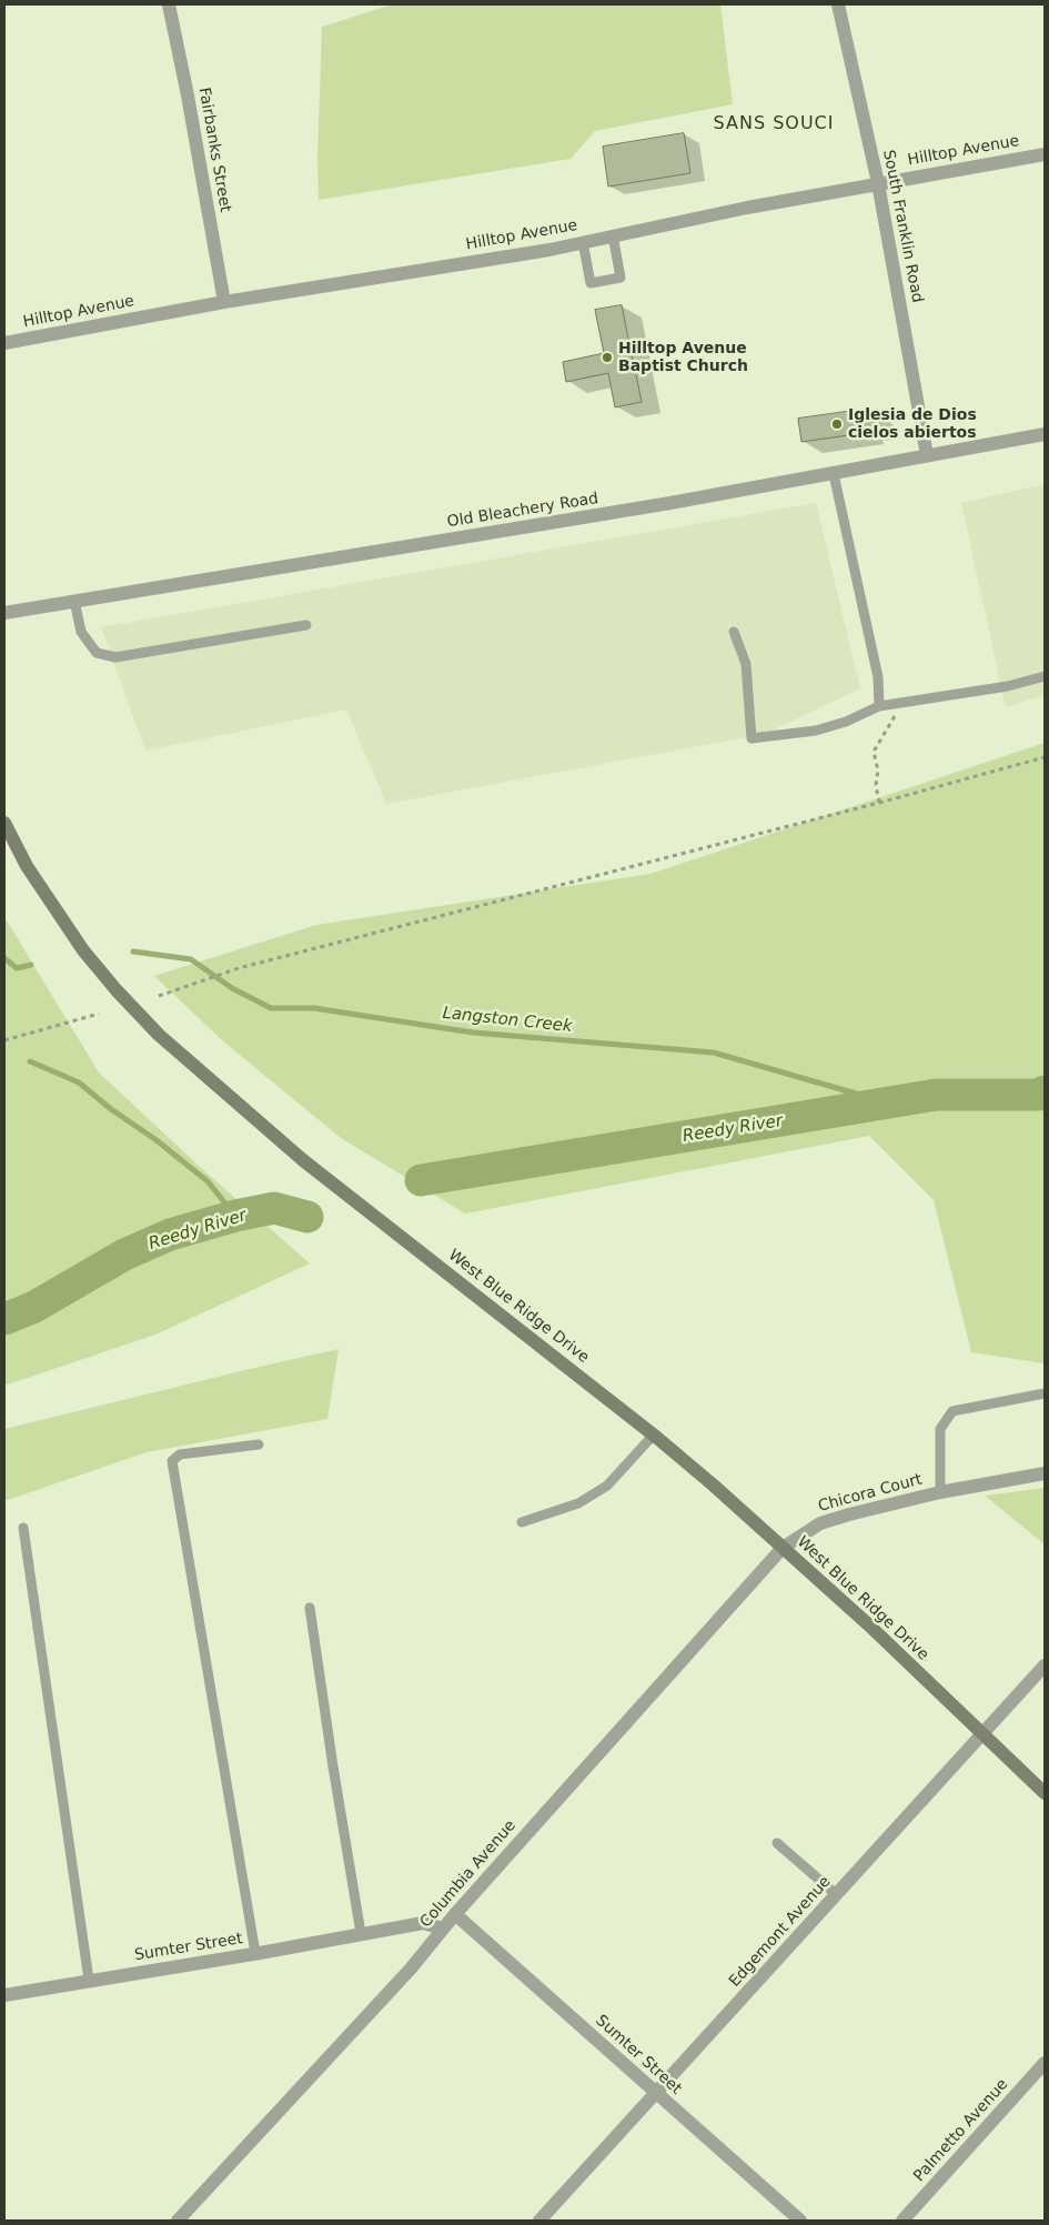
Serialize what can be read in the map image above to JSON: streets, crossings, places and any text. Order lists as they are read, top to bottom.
{
  "streets": {
    "main road": ["West Blue Ridge Drive"],
    "street": [
      "Fairbanks Street",
      "Hilltop Avenue",
      "South Franklin Road",
      "Old Bleachery Road",
      "Chicora Court",
      "Columbia Avenue",
      "Edgemont Avenue",
      "Sumter Street",
      "Palmetto Avenue"
    ]
  },
  "crossings": [
    ["Fairbanks Street", "Hilltop Avenue"],
    ["Hilltop Avenue", "South Franklin Road"],
    ["South Franklin Road", "Old Bleachery Road"],
    ["West Blue Ridge Drive", "Chicora Court"],
    ["West Blue Ridge Drive", "Columbia Avenue"],
    ["West Blue Ridge Drive", "Edgemont Avenue"],
    ["Chicora Court", "Columbia Avenue"],
    ["Columbia Avenue", "Sumter Street"],
    ["Edgemont Avenue", "Sumter Street"]
  ],
  "districts": ["SANS SOUCI"],
  "water": ["Langston Creek", "Reedy River"],
  "places": ["Hilltop Avenue Baptist Church", "Iglesia de Dios cielos abiertos"]
}
